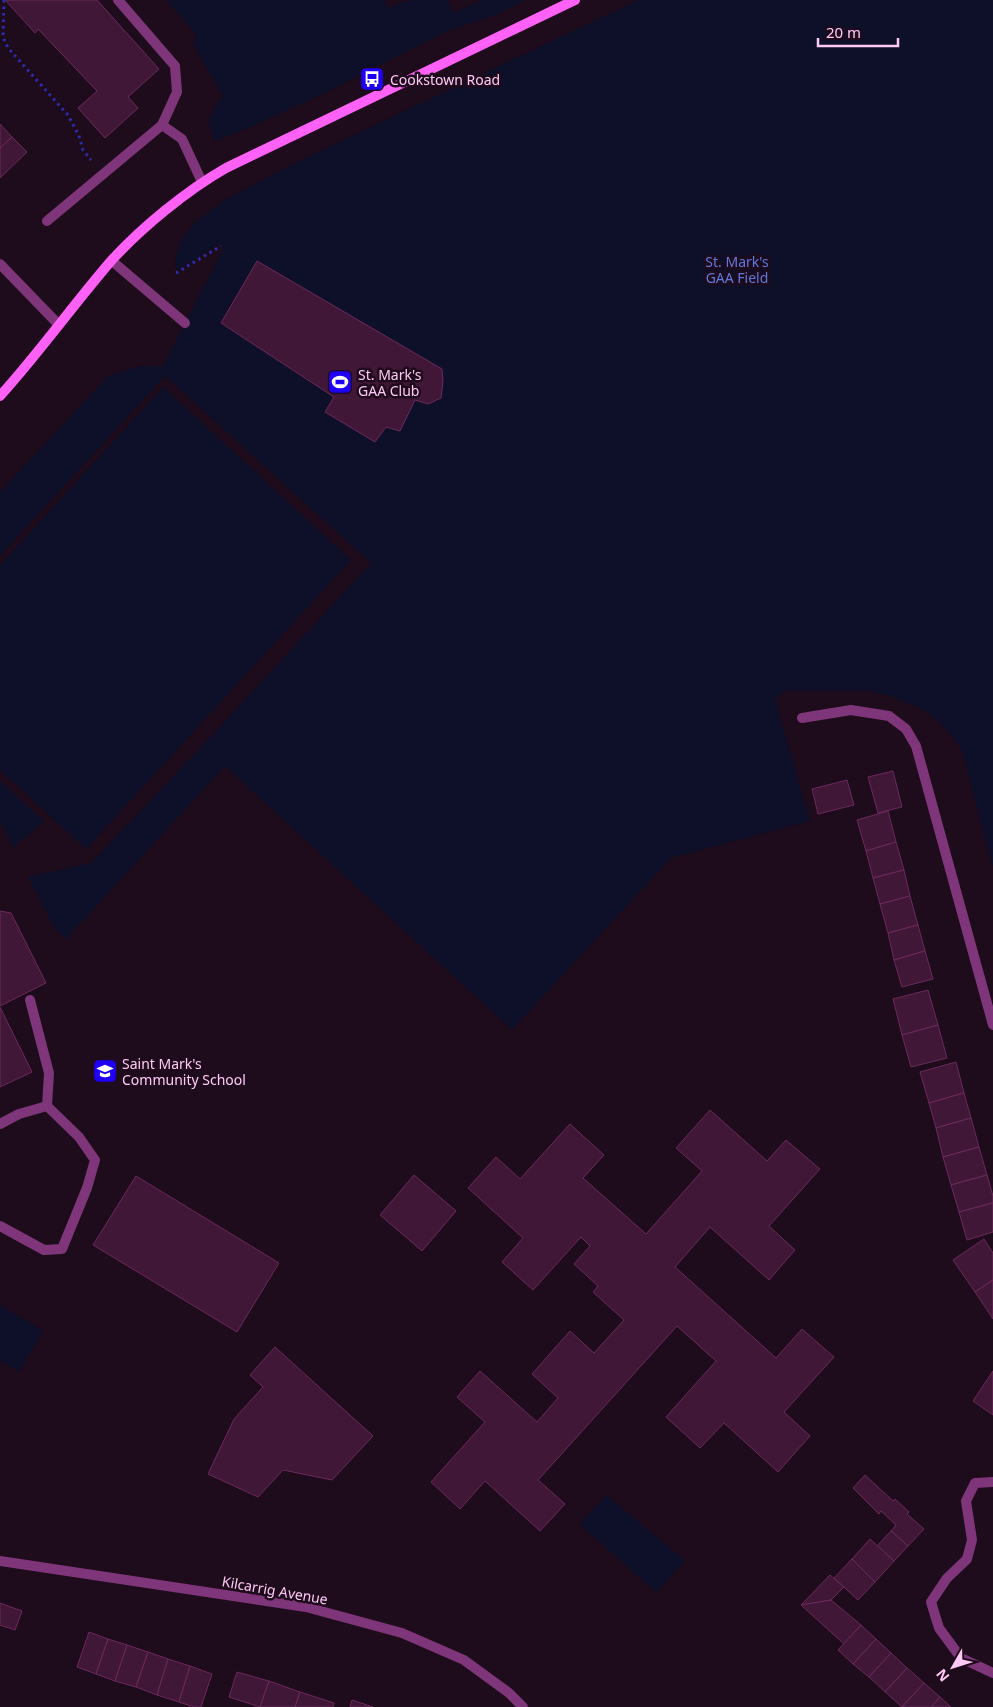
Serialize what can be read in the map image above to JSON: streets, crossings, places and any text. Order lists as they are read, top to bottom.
{
  "streets": {
    "street": ["Kilcarrig Avenue"]
  },
  "parks": ["St. Mark's GAA Field"],
  "places": {
    "bus stop": ["Cookstown Road"],
    "sports": ["St. Mark's GAA Club"],
    "school or university": ["Saint Mark's Community School"]
  },
  "scale_bar": "20 m",
  "north": "bottom left"
}
